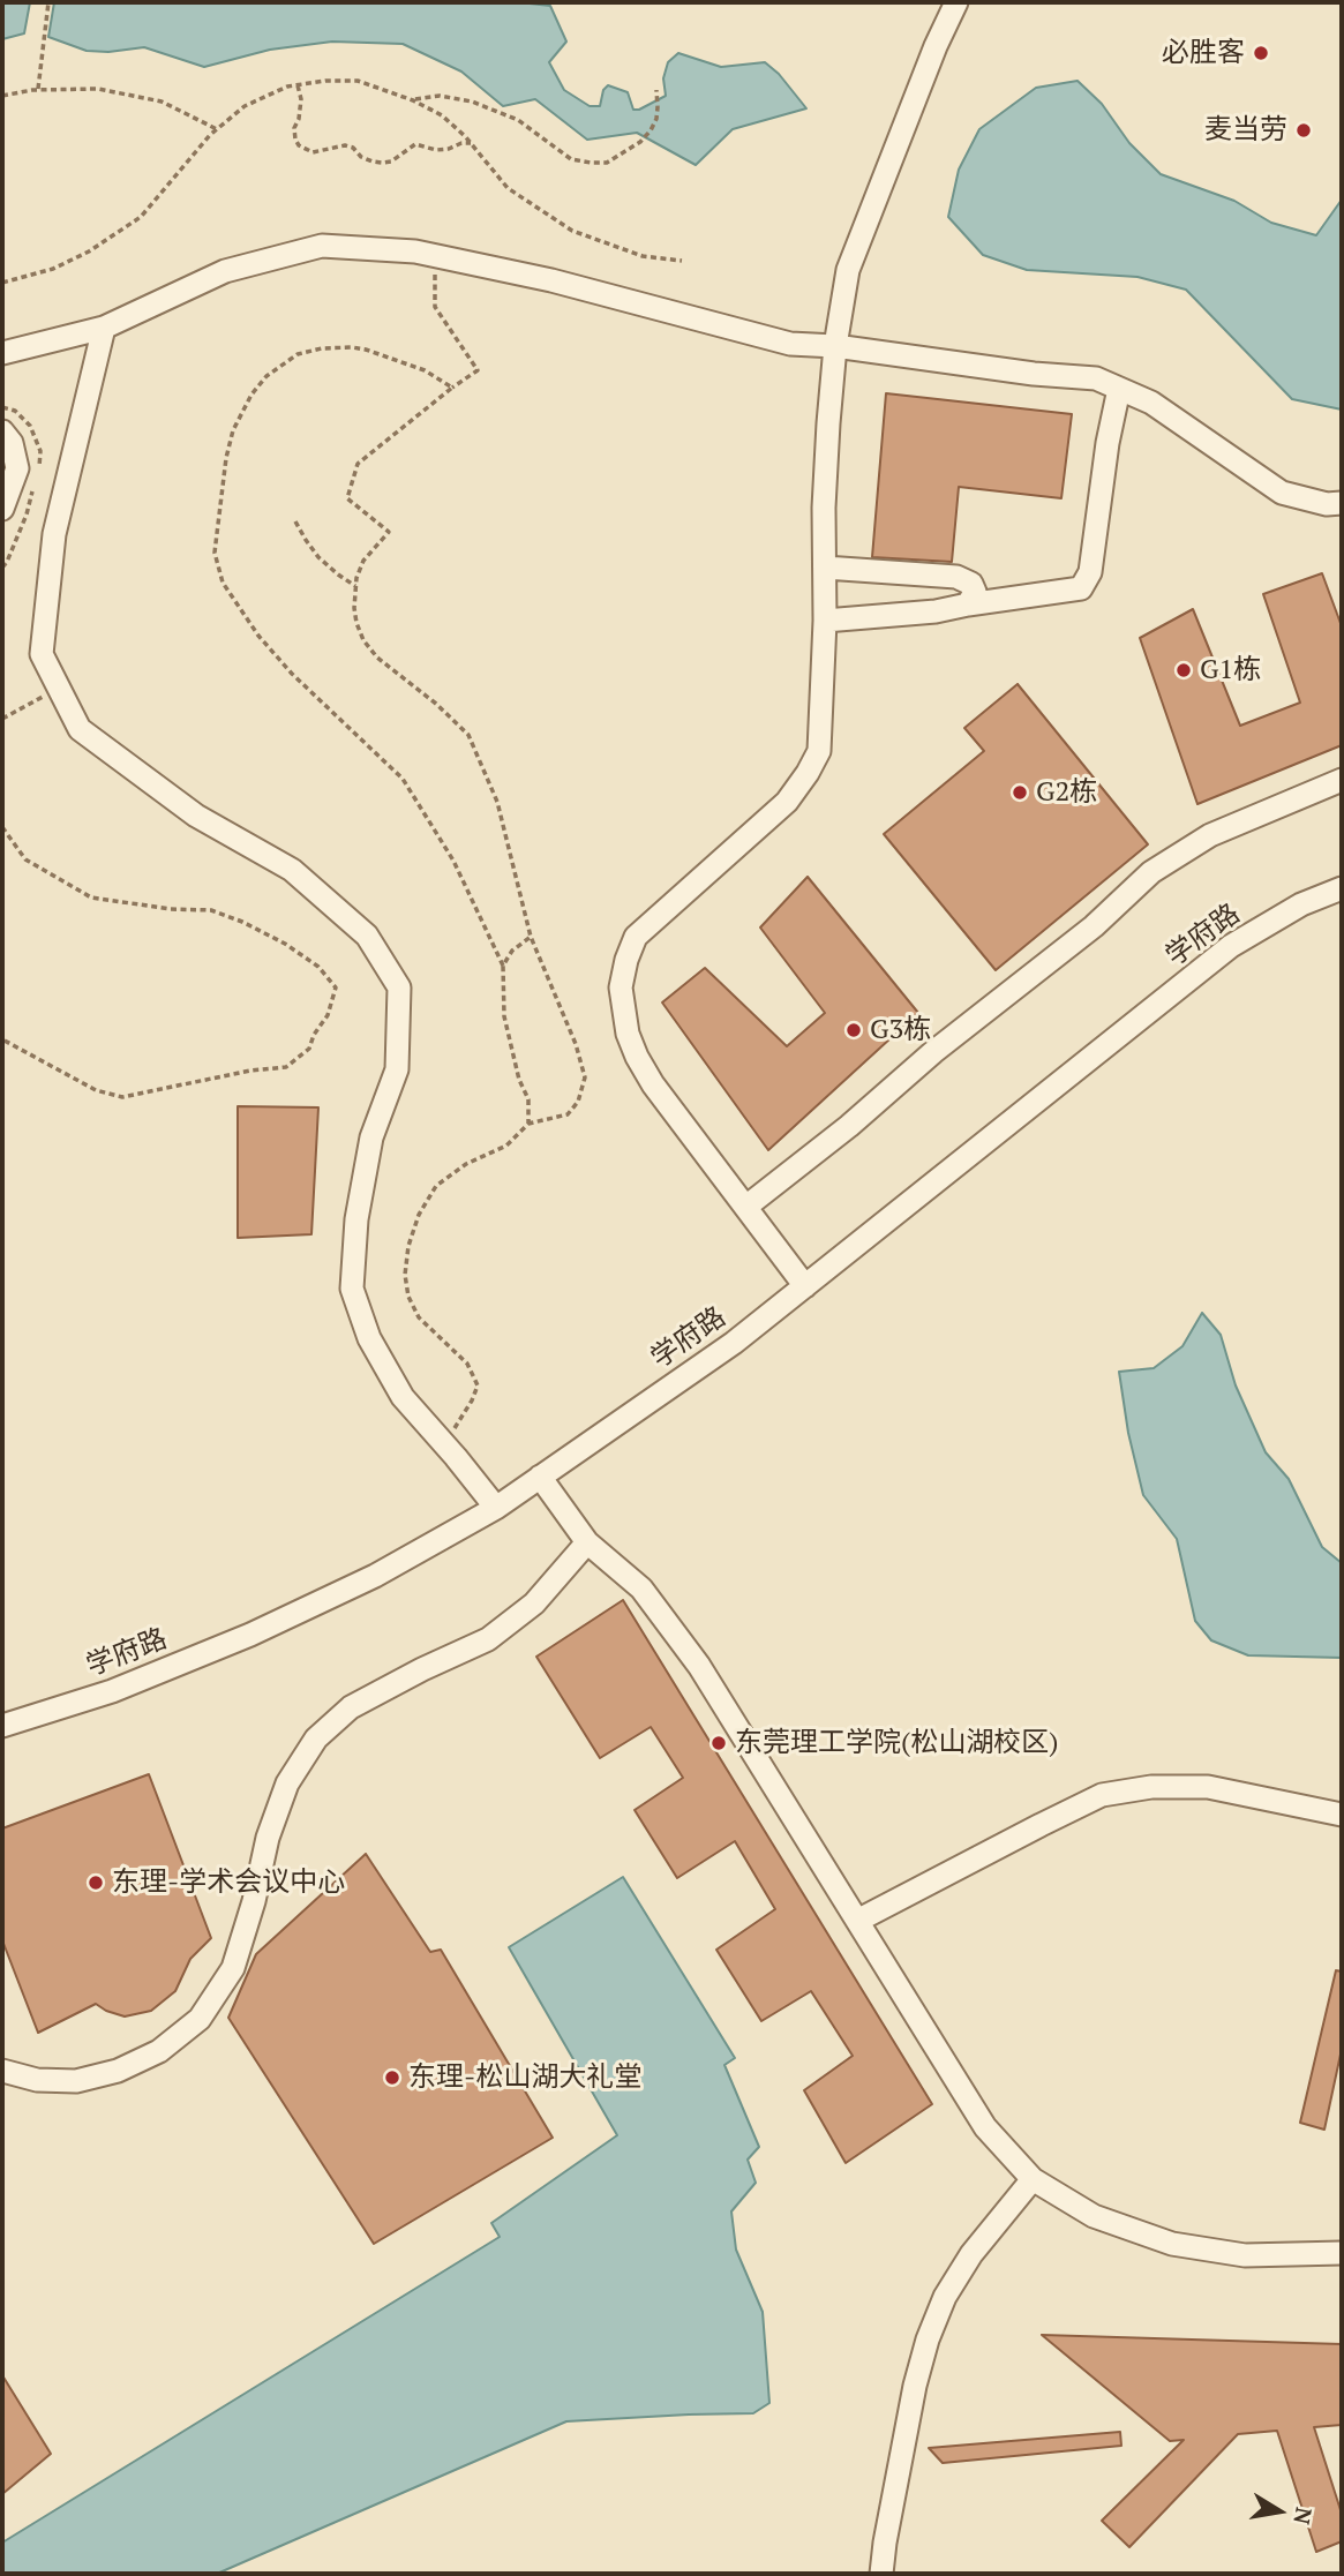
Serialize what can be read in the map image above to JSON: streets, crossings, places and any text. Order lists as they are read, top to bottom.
{
  "streets": {
    "street": ["学府路"]
  },
  "places": [
    "必胜客",
    "麦当劳",
    "G1栋",
    "G2栋",
    "G3栋",
    "东莞理工学院(松山湖校区)",
    "东理-学术会议中心",
    "东理-松山湖大礼堂"
  ],
  "north": "right"
}
